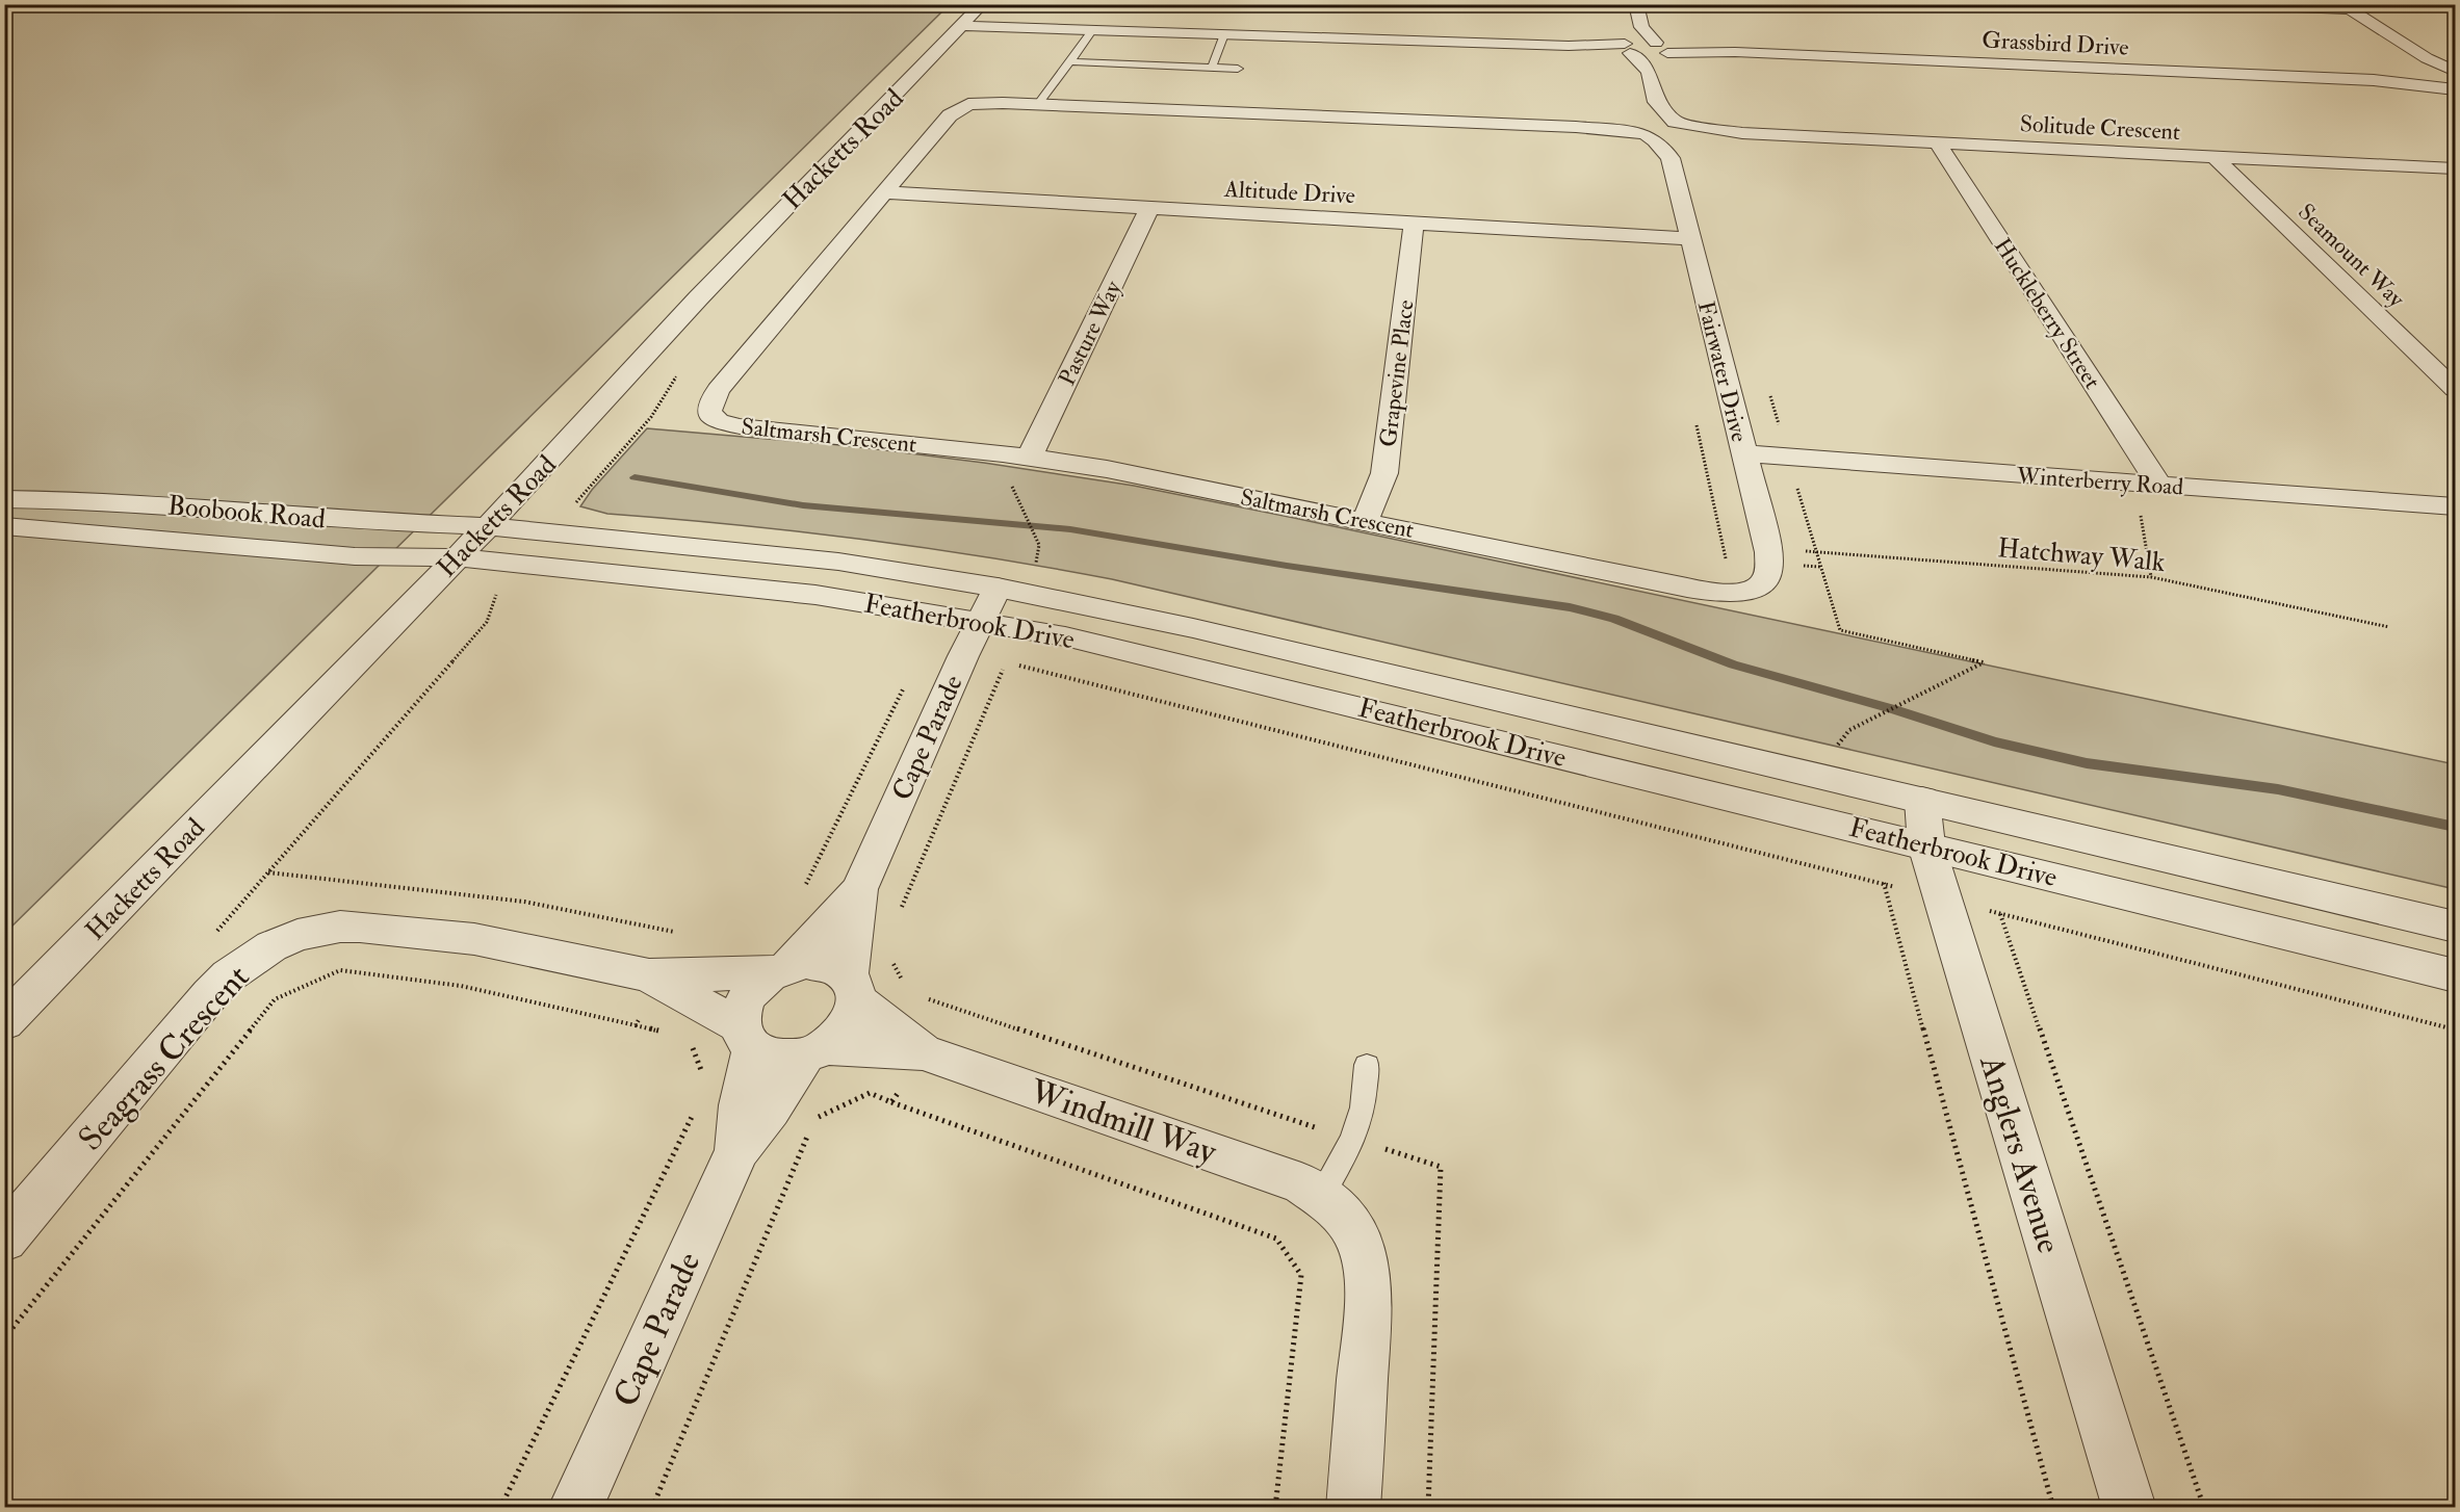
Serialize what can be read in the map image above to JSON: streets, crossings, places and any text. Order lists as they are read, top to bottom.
{
  "streets": {
    "street": [
      "Grassbird Drive",
      "Solitude Crescent",
      "Hacketts Road",
      "Altitude Drive",
      "Seamount Way",
      "Huckleberry Street",
      "Pasture Way",
      "Fairwater Drive",
      "Grapevine Place",
      "Saltmarsh Crescent",
      "Winterberry Road",
      "Boobook Road",
      "Featherbrook Drive",
      "Cape Parade",
      "Seagrass Crescent",
      "Windmill Way",
      "Anglers Avenue"
    ],
    "path": ["Hatchway Walk"]
  },
  "crossings": [
    ["Solitude Crescent", "Seamount Way"],
    ["Solitude Crescent", "Huckleberry Street"],
    ["Solitude Crescent", "Saltmarsh Crescent"],
    ["Hacketts Road", "Boobook Road"],
    ["Hacketts Road", "Featherbrook Drive"],
    ["Altitude Drive", "Pasture Way"],
    ["Altitude Drive", "Fairwater Drive"],
    ["Altitude Drive", "Grapevine Place"],
    ["Altitude Drive", "Saltmarsh Crescent"],
    ["Huckleberry Street", "Winterberry Road"],
    ["Pasture Way", "Saltmarsh Crescent"],
    ["Fairwater Drive", "Saltmarsh Crescent"],
    ["Fairwater Drive", "Winterberry Road"],
    ["Fairwater Drive", "Hatchway Walk"],
    ["Grapevine Place", "Saltmarsh Crescent"],
    ["Boobook Road", "Featherbrook Drive"],
    ["Featherbrook Drive", "Cape Parade"],
    ["Featherbrook Drive", "Anglers Avenue"],
    ["Cape Parade", "Seagrass Crescent"],
    ["Cape Parade", "Windmill Way"],
    ["Seagrass Crescent", "Windmill Way"]
  ]
}
